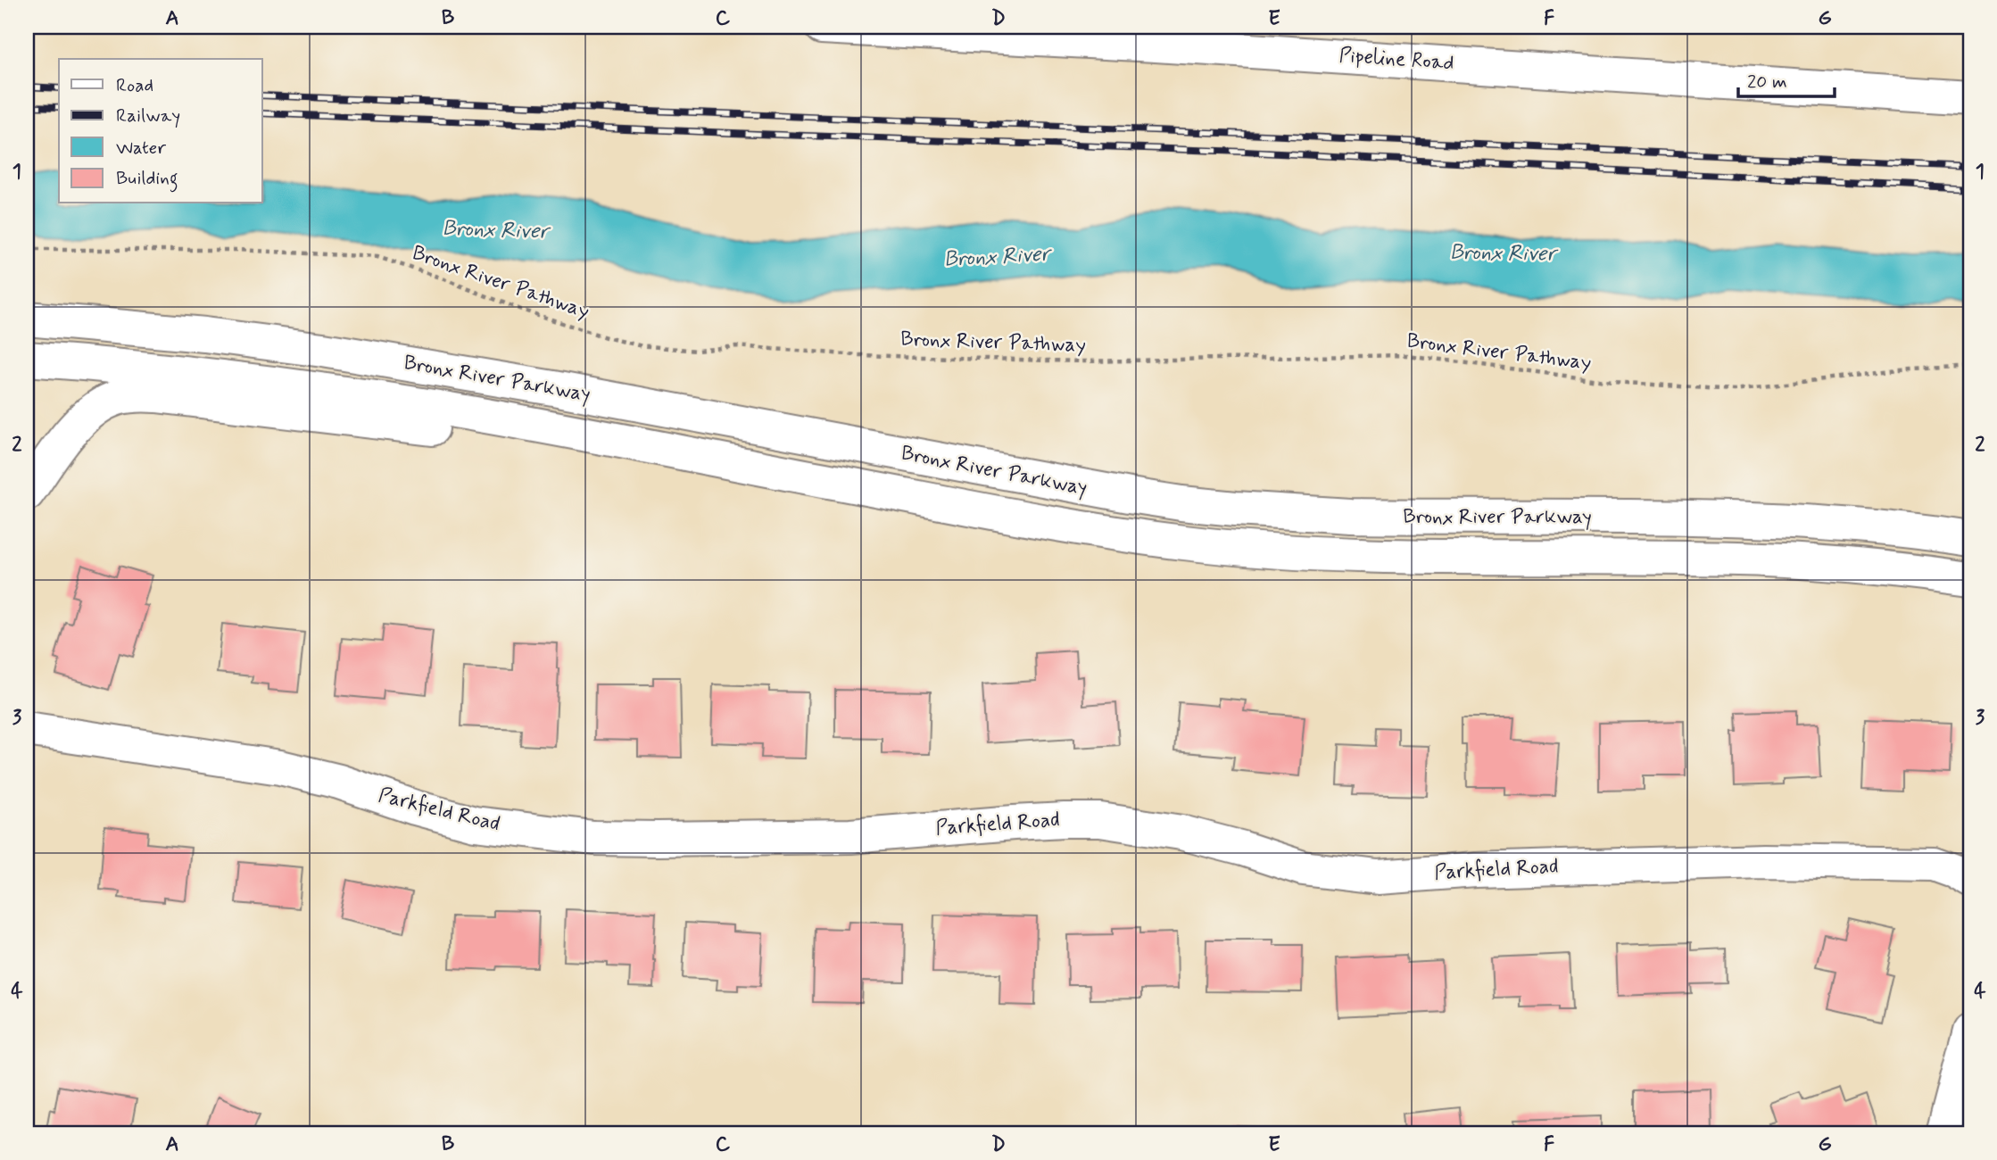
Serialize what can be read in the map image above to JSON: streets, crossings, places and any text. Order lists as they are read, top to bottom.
{
  "streets": {
    "main road": ["Pipeline Road", "Bronx River Parkway", "Parkfield Road"],
    "path": ["Bronx River Pathway"]
  },
  "water": ["Bronx River"],
  "legend": [
    "Road",
    "Railway",
    "Water",
    "Building"
  ],
  "scale_bar": "20 m",
  "grid": {
    "columns": [
      "A",
      "B",
      "C",
      "D",
      "E",
      "F",
      "G"
    ],
    "rows": [
      "1",
      "2",
      "3",
      "4"
    ]
  }
}
